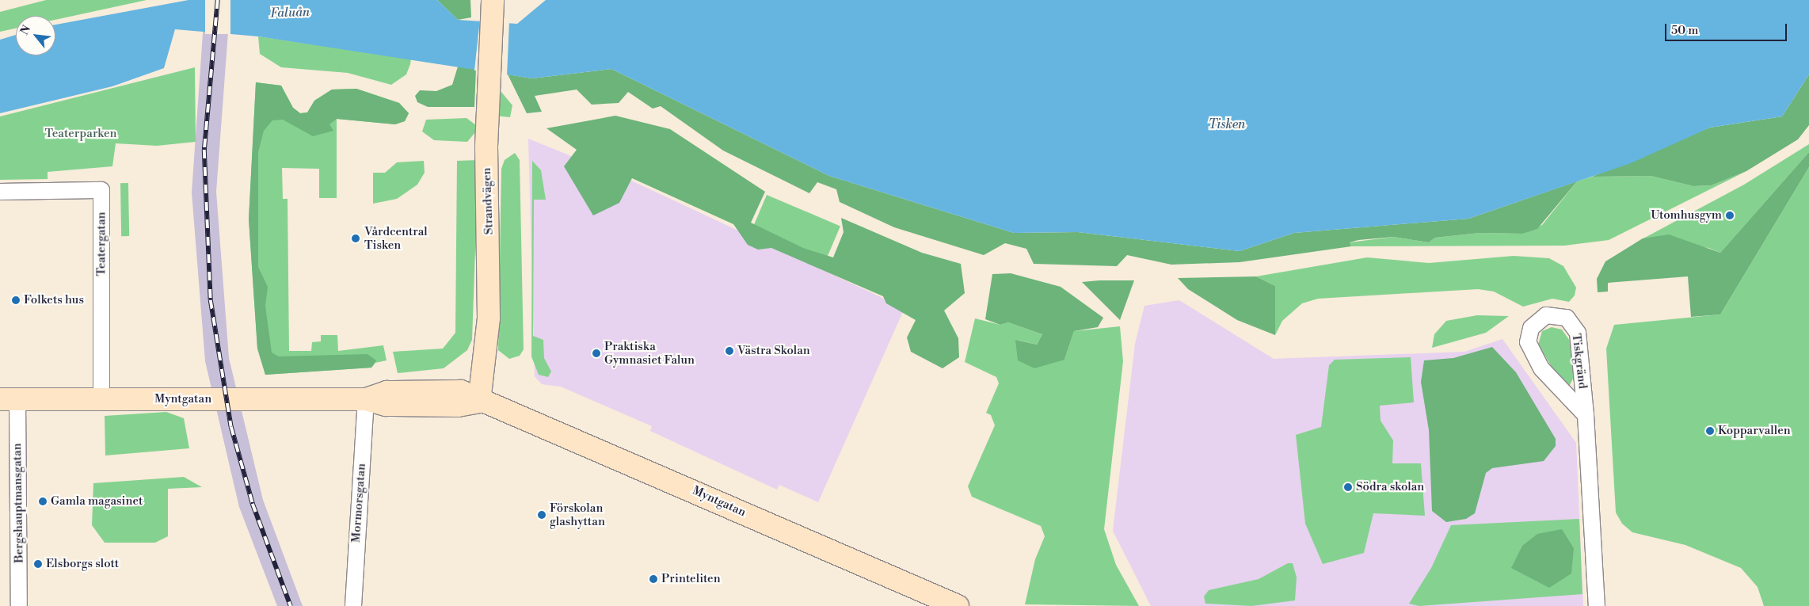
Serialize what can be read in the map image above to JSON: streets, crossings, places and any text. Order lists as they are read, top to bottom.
{
  "streets": {
    "street": [
      "Strandvägen",
      "Teatergatan",
      "Tiskgränd",
      "Myntgatan",
      "Bergshauptmansgatan",
      "Mormorsgatan"
    ]
  },
  "crossings": [
    ["Strandvägen", "Myntgatan"],
    ["Teatergatan", "Myntgatan"],
    ["Myntgatan", "Bergshauptmansgatan"],
    ["Myntgatan", "Mormorsgatan"]
  ],
  "water": ["Faluån", "Tisken"],
  "parks": ["Teaterparken"],
  "places": [
    "Utomhusgym",
    "Vårdcentral Tisken",
    "Folkets hus",
    "Västra Skolan",
    "Praktiska Gymnasiet Falun",
    "Kopparvallen",
    "Södra skolan",
    "Gamla magasinet",
    "Förskolan glashyttan",
    "Elsborgs slott",
    "Printeliten"
  ],
  "scale_bar": "50 m",
  "north": "top left"
}
